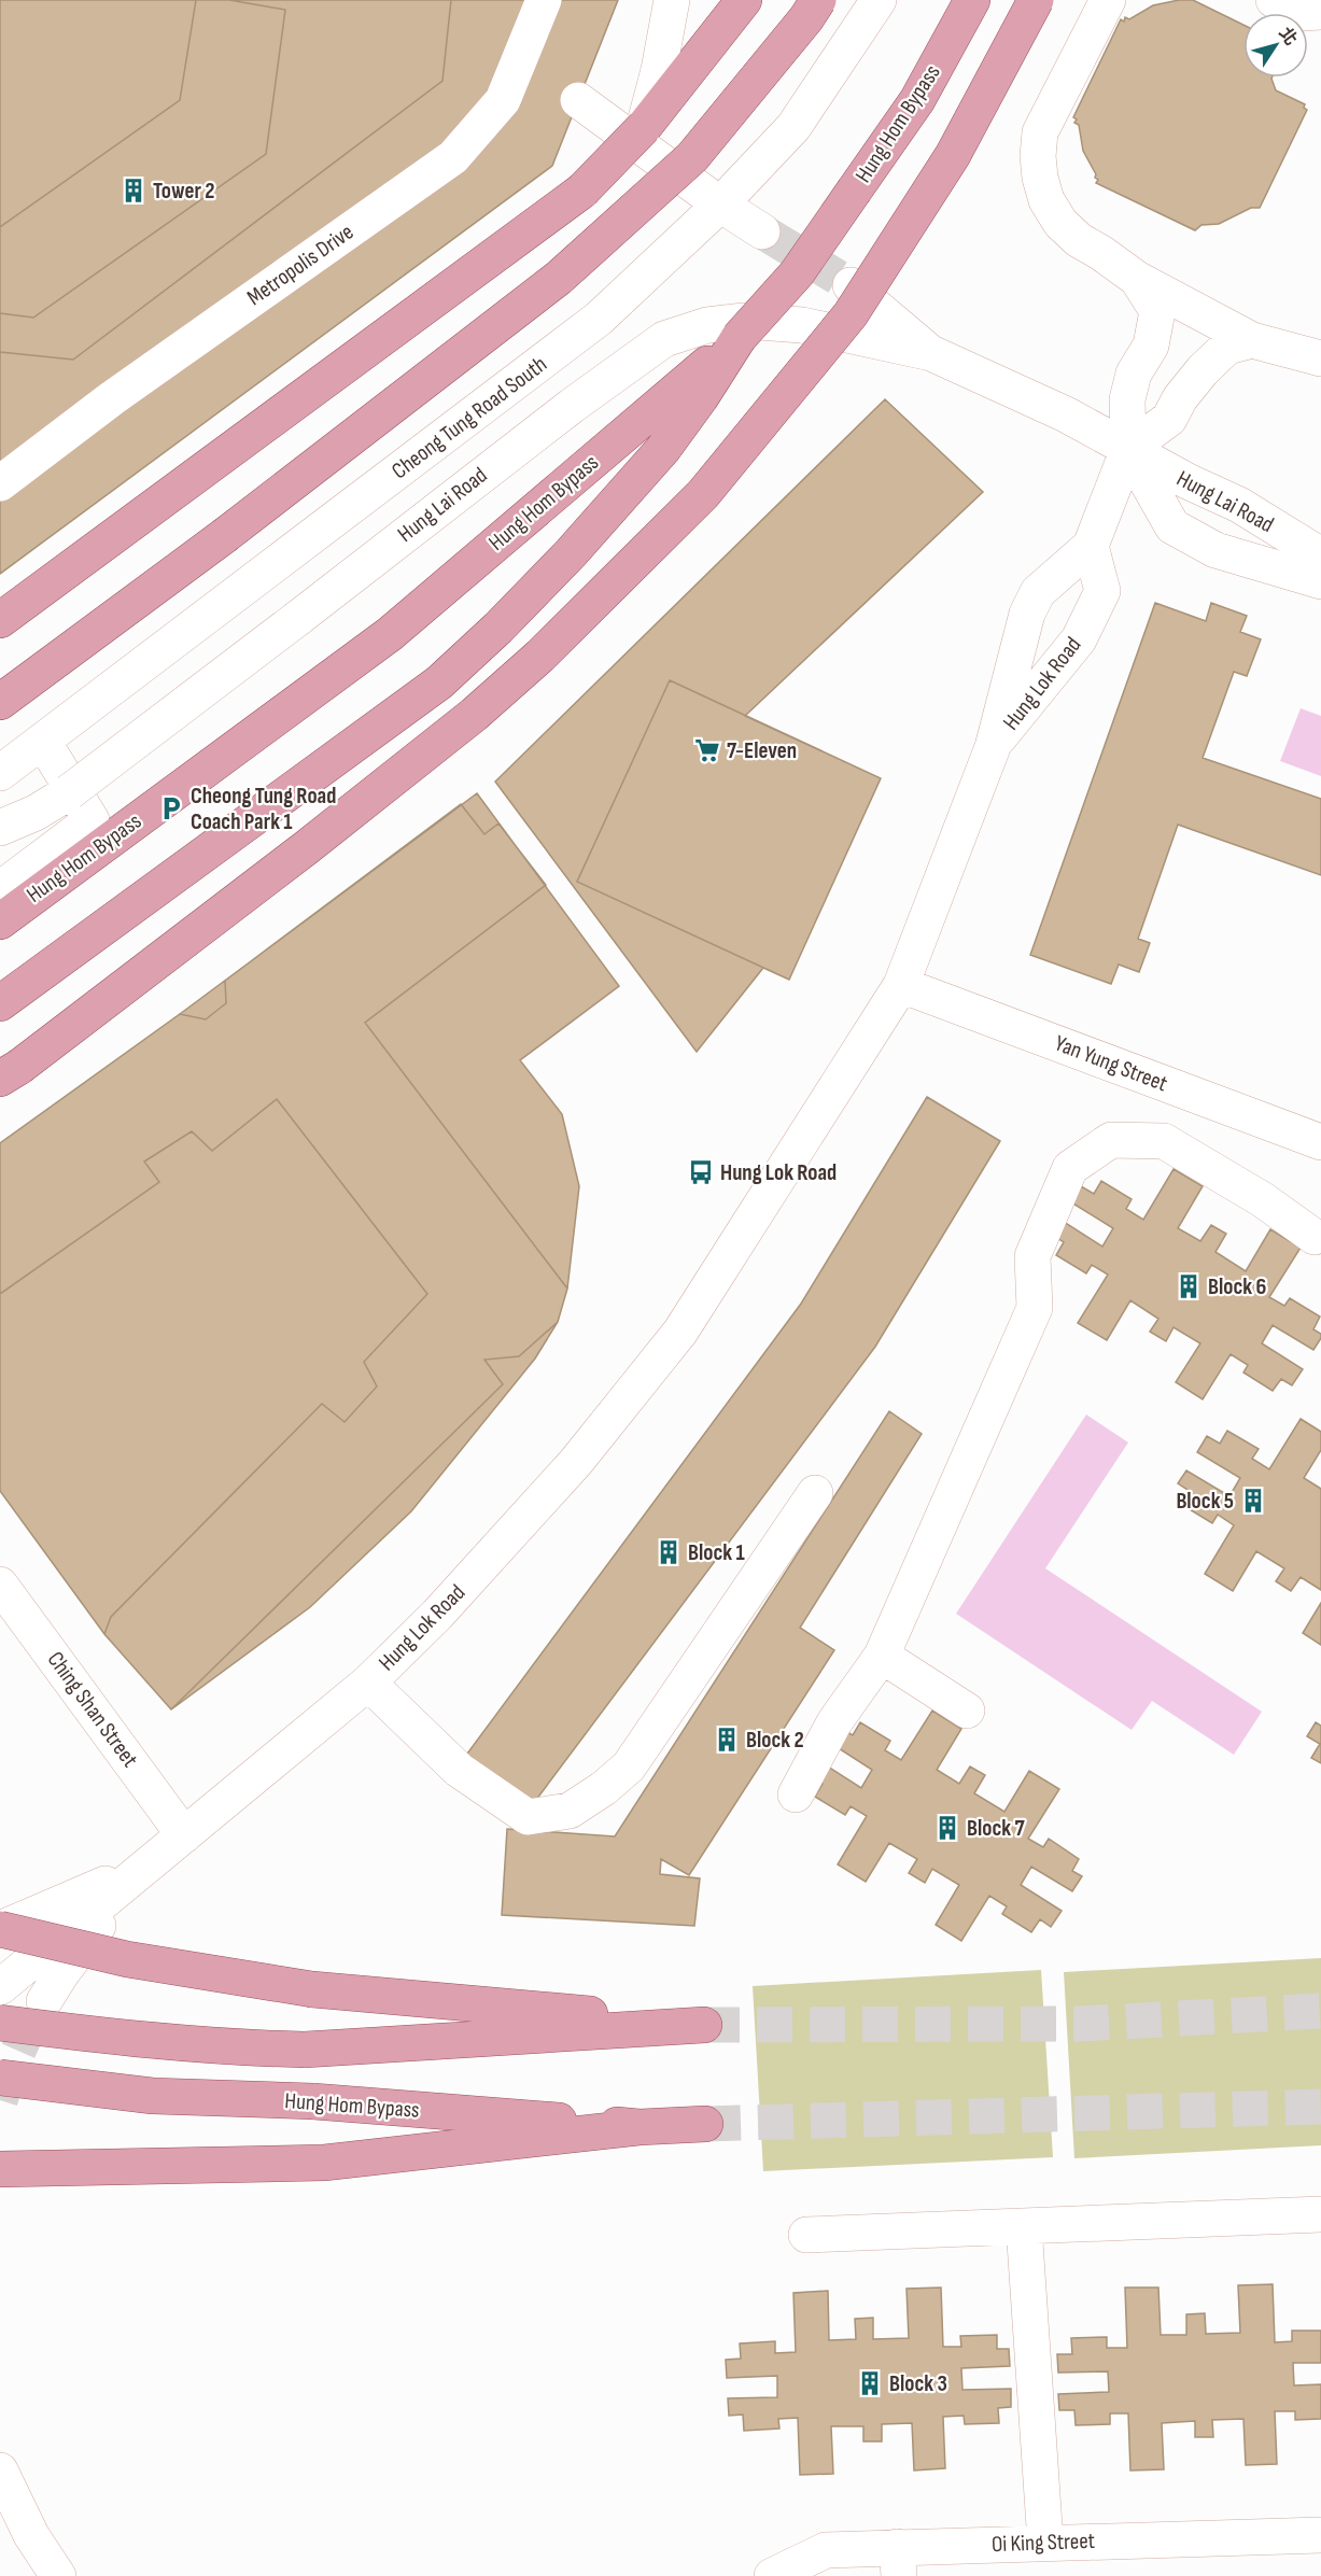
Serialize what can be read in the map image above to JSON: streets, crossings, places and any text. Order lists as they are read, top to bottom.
{
  "streets": {
    "main road": ["Hung Hom Bypass"],
    "street": [
      "Metropolis Drive",
      "Cheong Tung Road South",
      "Hung Lai Road",
      "Hung Lok Road",
      "Yan Yung Street",
      "Ching Shan Street",
      "Oi King Street"
    ]
  },
  "crossings": [
    ["Hung Lai Road", "Hung Lok Road"],
    ["Hung Lok Road", "Yan Yung Street"],
    ["Hung Lok Road", "Ching Shan Street"]
  ],
  "places": {
    "building": [
      "Tower 2",
      "Block 6",
      "Block 5",
      "Block 1",
      "Block 2",
      "Block 7",
      "Block 3"
    ],
    "supermarket": ["7-Eleven"],
    "parking": ["Cheong Tung Road Coach Park 1"],
    "bus stop": ["Hung Lok Road"]
  },
  "north": "top right"
}
